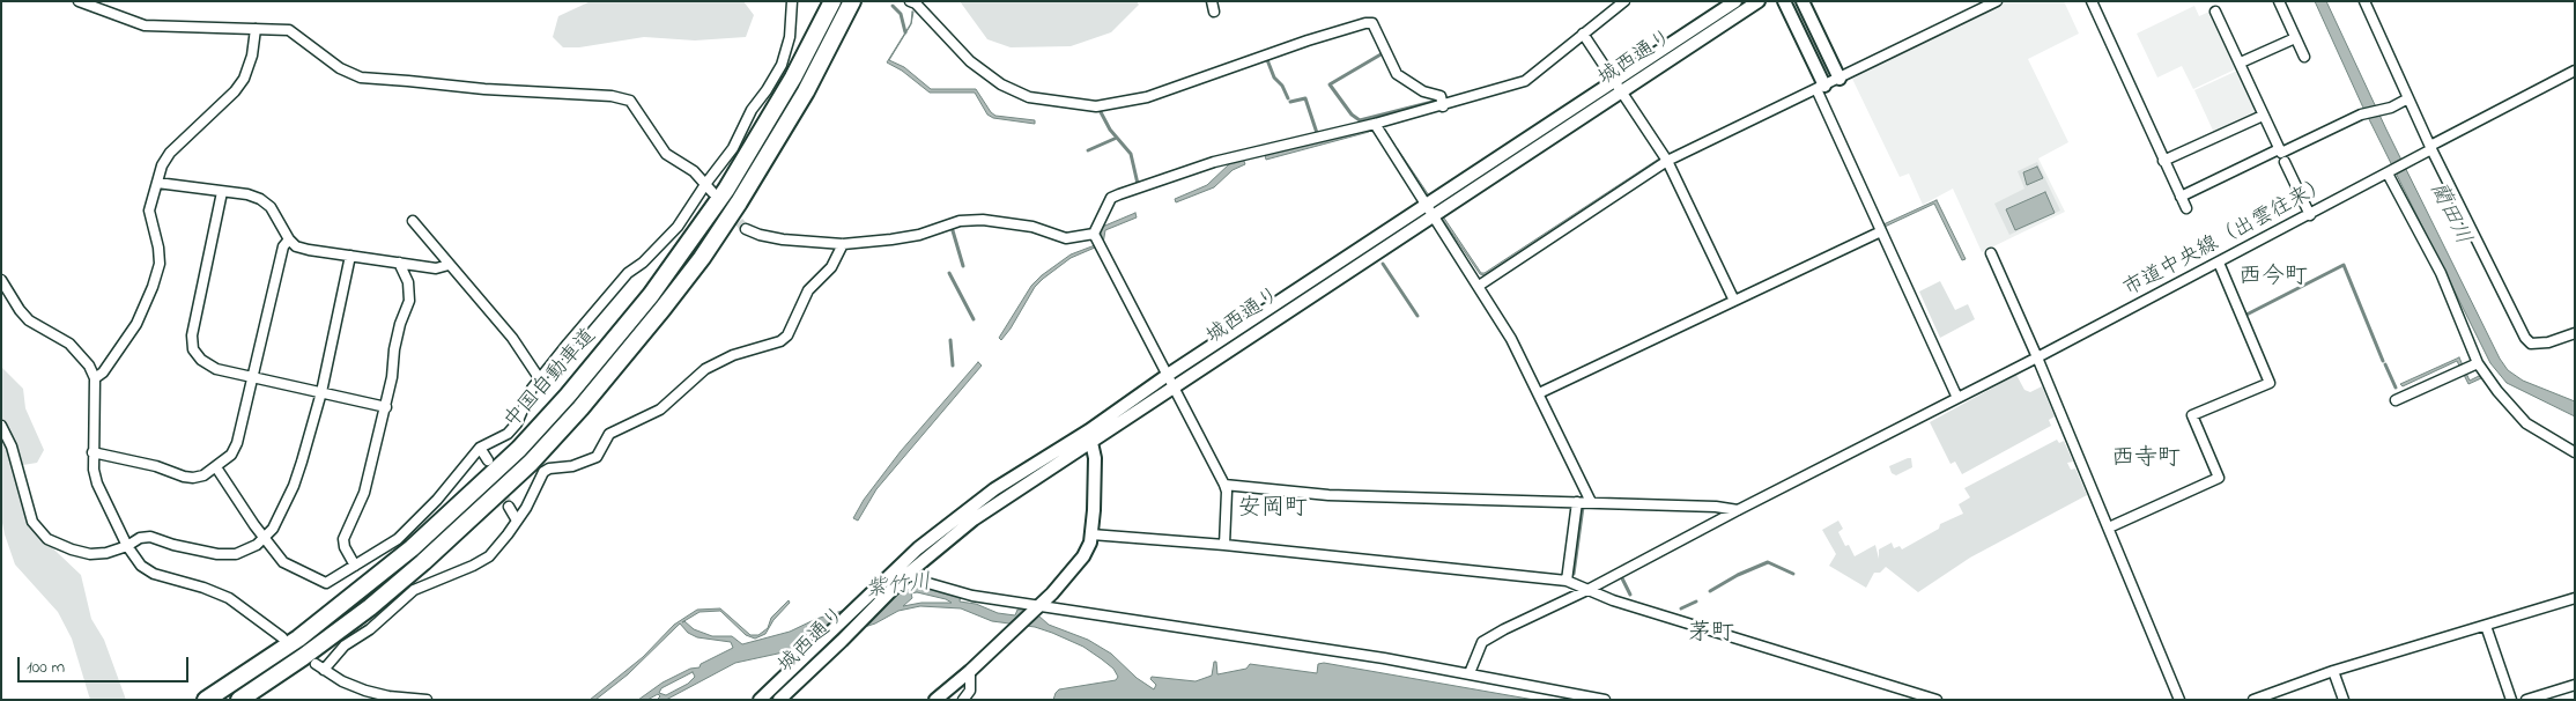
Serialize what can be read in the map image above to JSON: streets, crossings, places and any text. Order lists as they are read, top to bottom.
{
  "streets": {
    "highway": ["中国自動車道"],
    "street": ["城西通り", "市道中央線（出雲往来）"]
  },
  "districts": [
    "西今町",
    "西寺町",
    "安岡町",
    "茅町"
  ],
  "water": ["藺田川", "紫竹川"],
  "scale_bar": "100 m"
}
